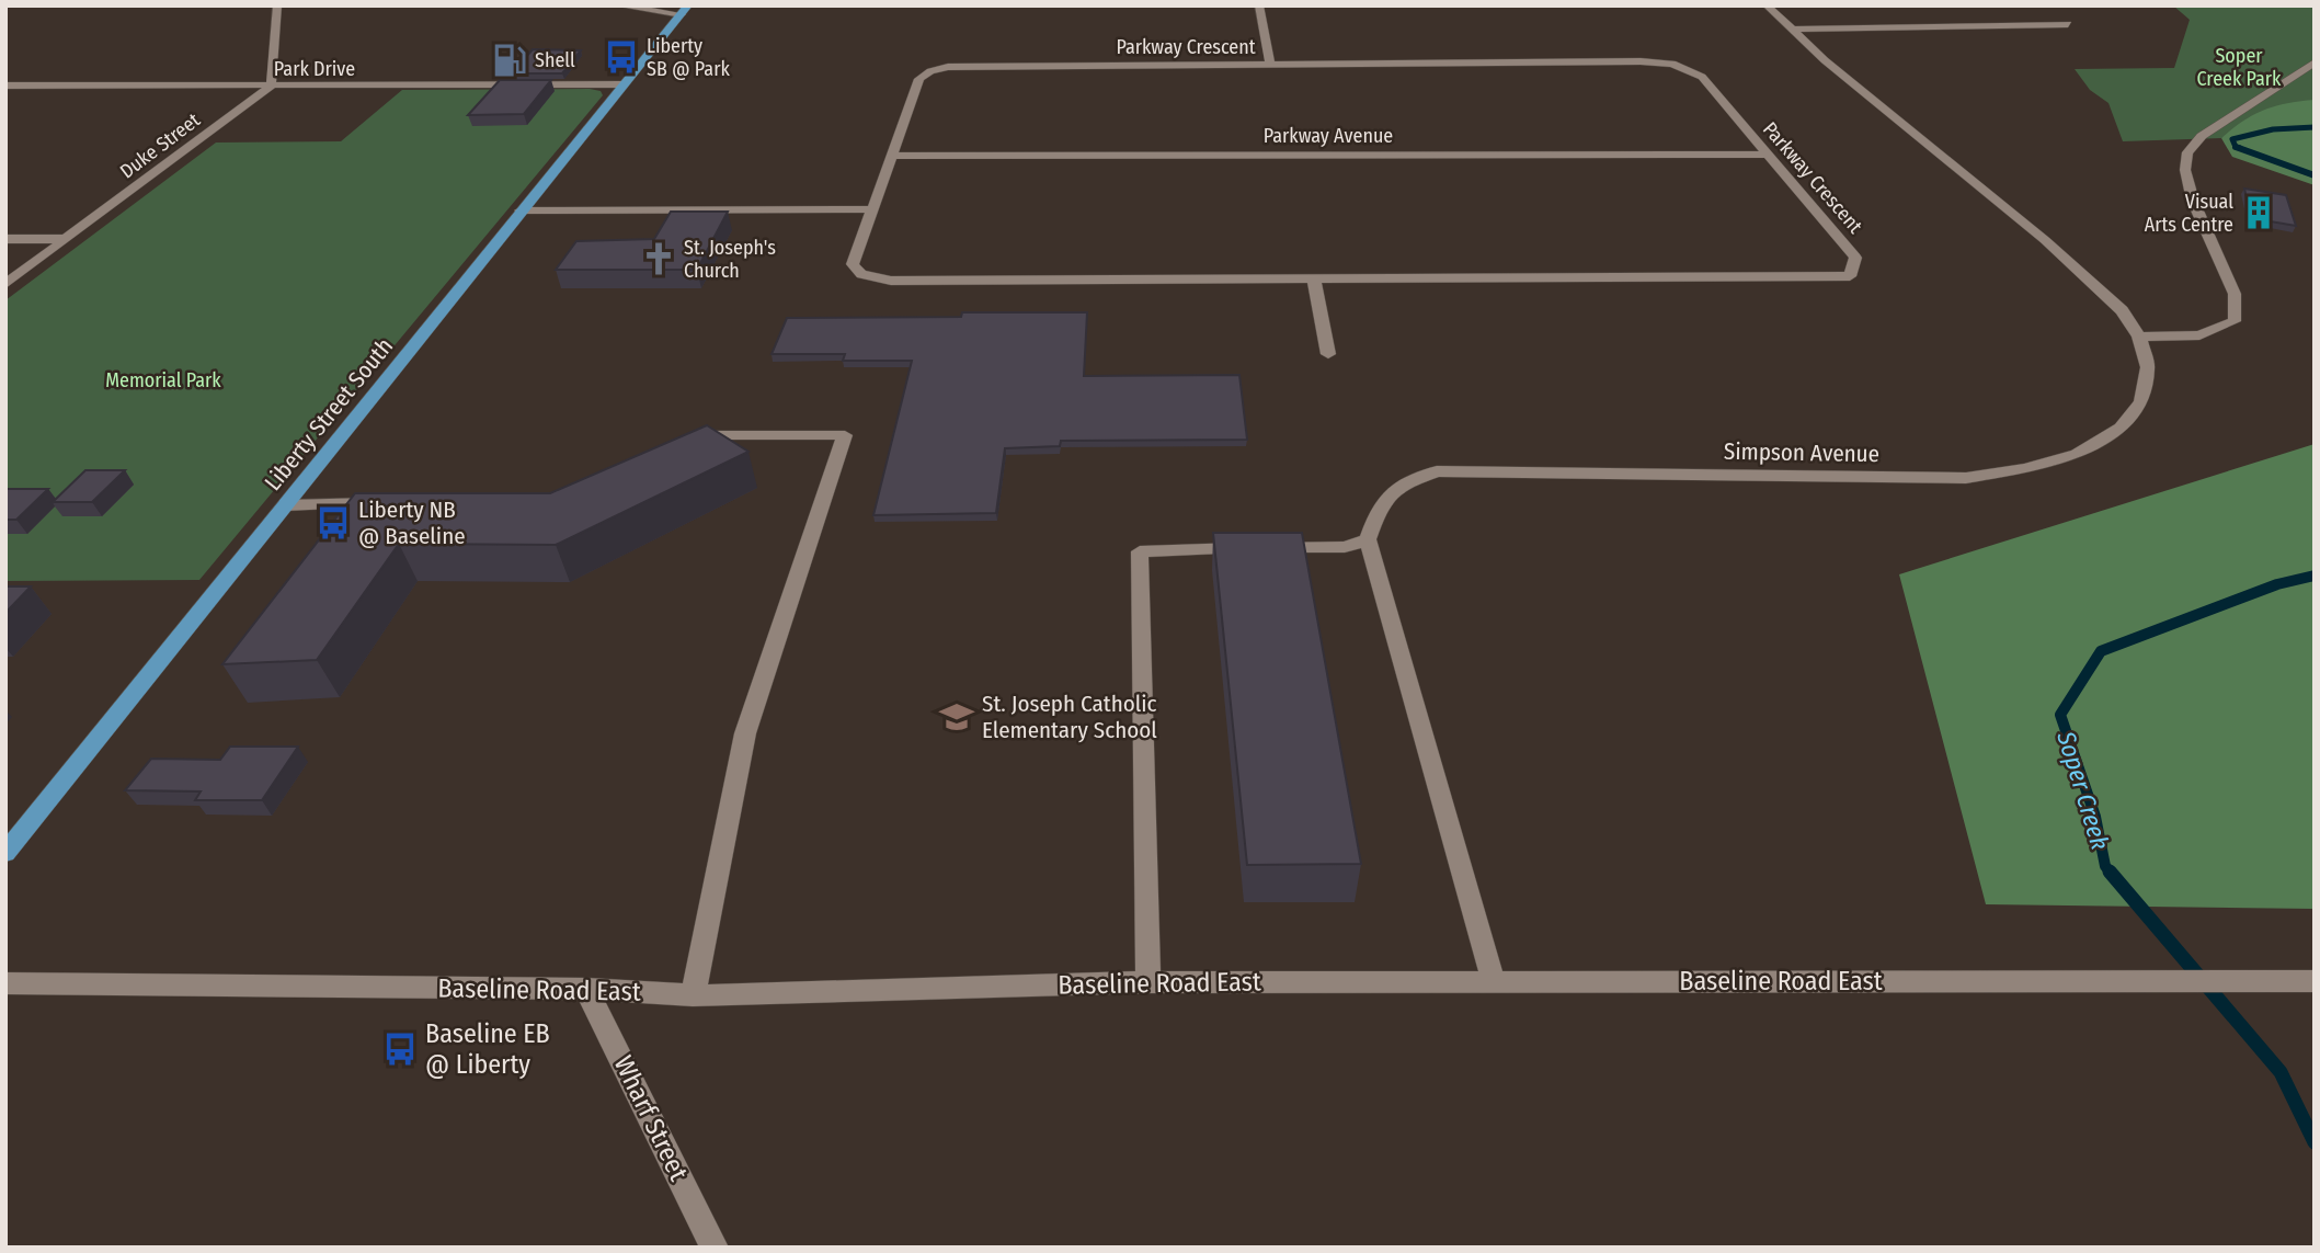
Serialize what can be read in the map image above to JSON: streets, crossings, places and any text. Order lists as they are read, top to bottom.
{
  "streets": {
    "main road": ["Liberty Street South"],
    "street": [
      "Parkway Crescent",
      "Park Drive",
      "Parkway Avenue",
      "Duke Street",
      "Simpson Avenue",
      "Baseline Road East",
      "Wharf Street"
    ]
  },
  "crossings": [
    ["Parkway Crescent", "Parkway Avenue"],
    ["Park Drive", "Duke Street"],
    ["Park Drive", "Liberty Street South"],
    ["Baseline Road East", "Wharf Street"]
  ],
  "water": ["Soper Creek"],
  "parks": ["Soper Creek Park", "Memorial Park"],
  "places": {
    "bus stop": ["Liberty SB @ Park", "Liberty NB @ Baseline", "Baseline EB @ Liberty"],
    "fuel station": ["Shell"],
    "building": ["Visual Arts Centre"],
    "church": ["St. Joseph's Church"],
    "school or university": ["St. Joseph Catholic Elementary School"]
  }
}
